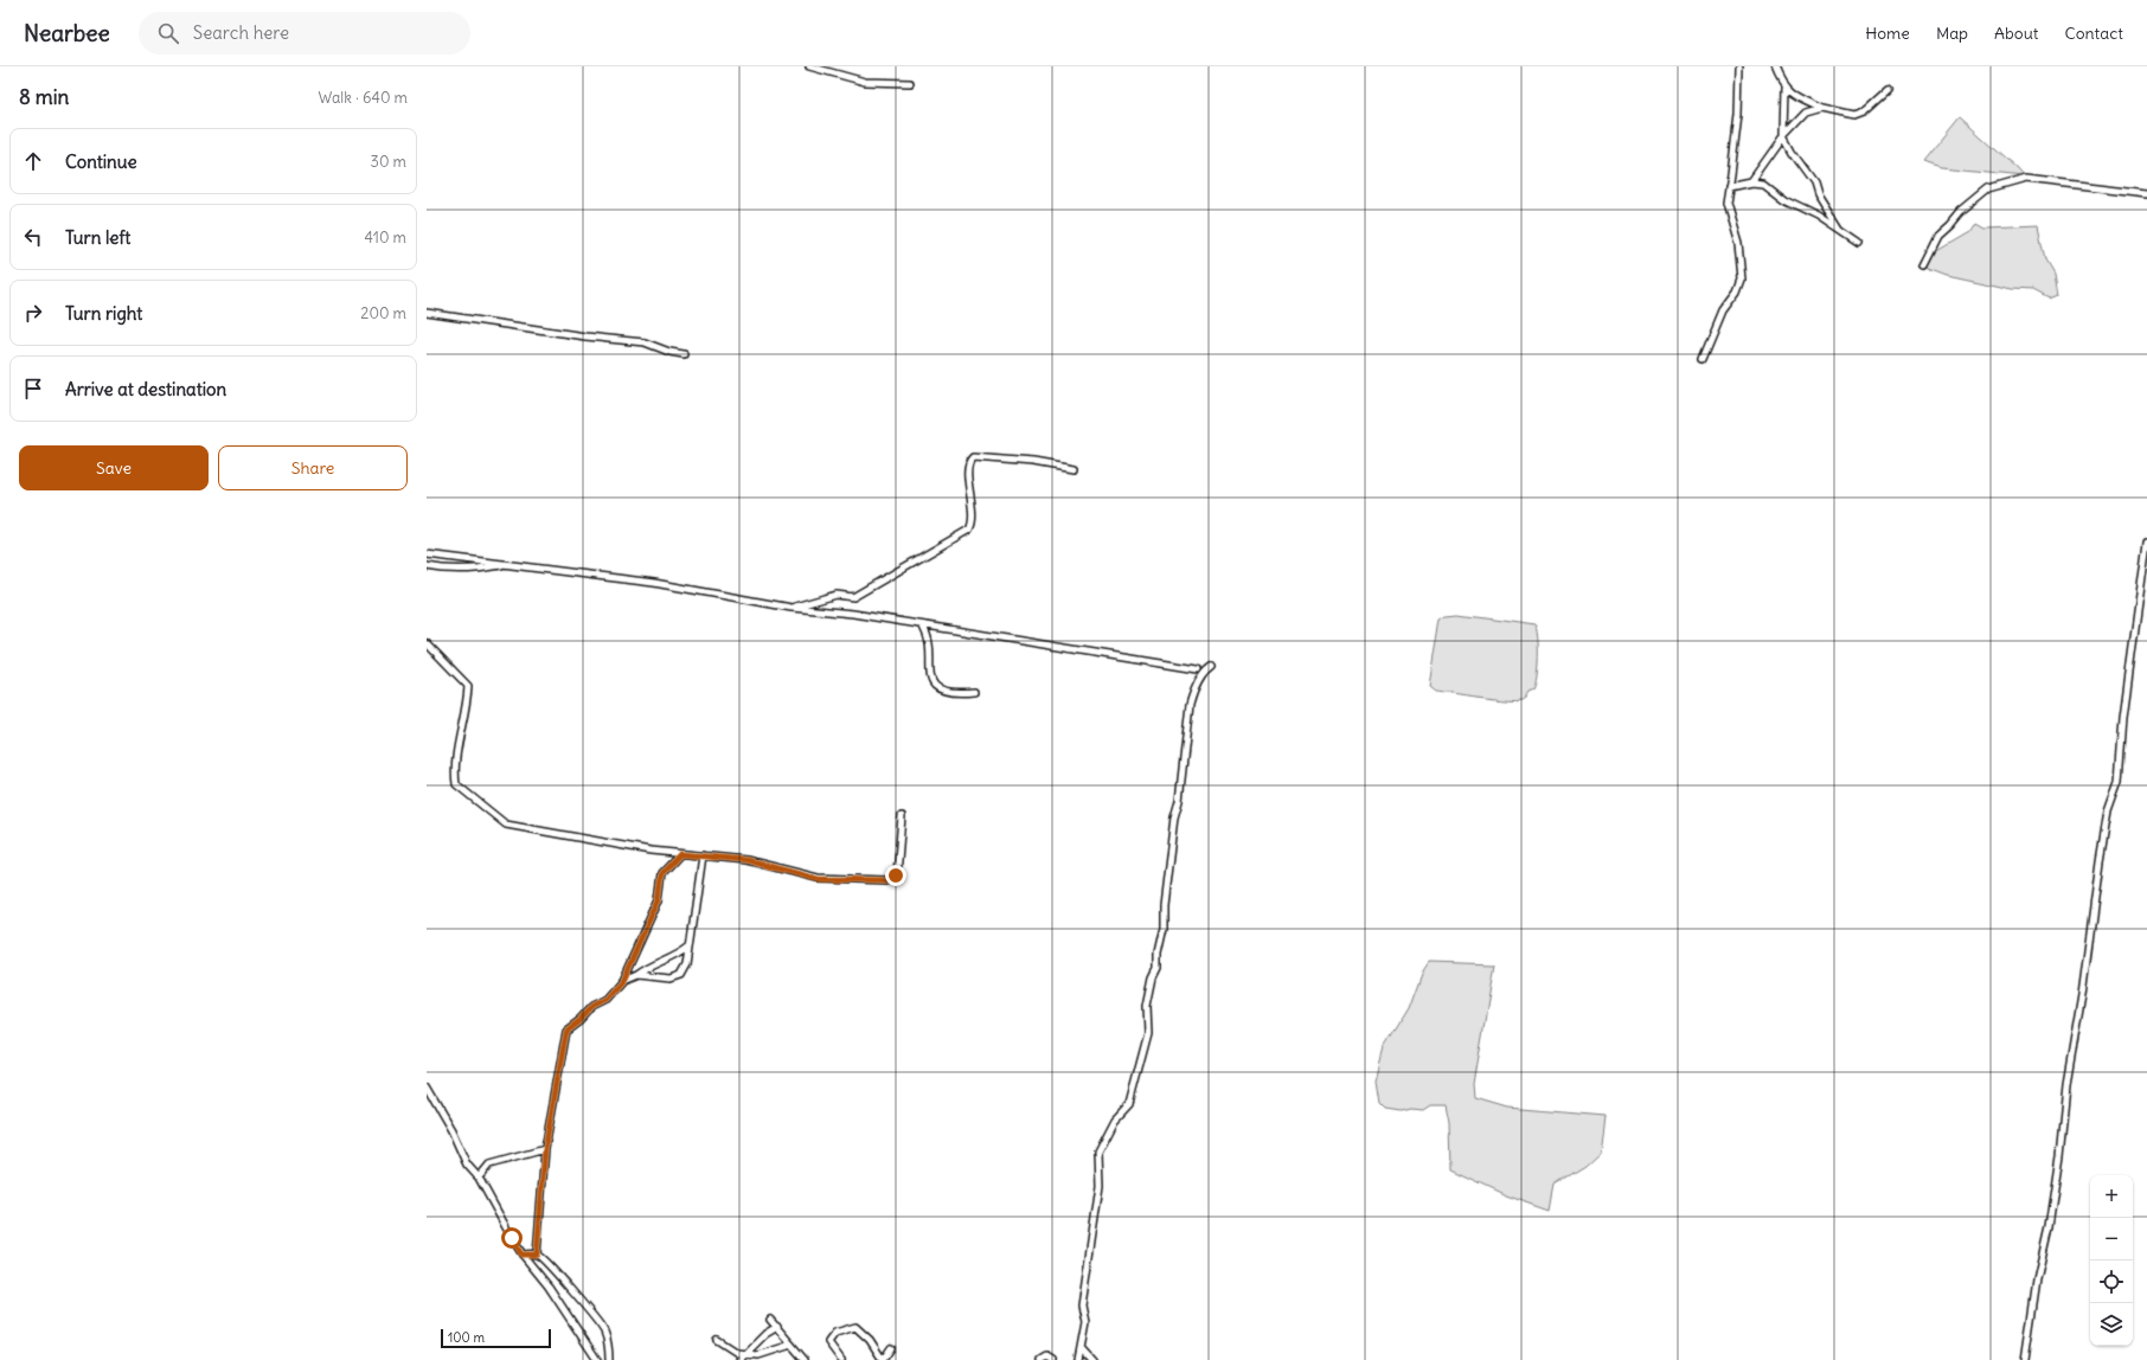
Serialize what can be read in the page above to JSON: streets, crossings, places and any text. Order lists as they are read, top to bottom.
{
  "scale_bar": "100 m",
  "page": {
    "header": "Nearbee",
    "search": "Search here",
    "nav": [
      "Home",
      "Map",
      "About",
      "Contact"
    ],
    "heading": ["8 min", "Walk · 640 m"],
    "list": [
      ["Continue", "30 m"],
      ["Turn left", "410 m"],
      ["Turn right", "200 m"],
      "Arrive at destination"
    ],
    "buttons": ["Save", "Share"],
    "map_buttons": ["+", "−"],
    "scale": "100 m"
  }
}
